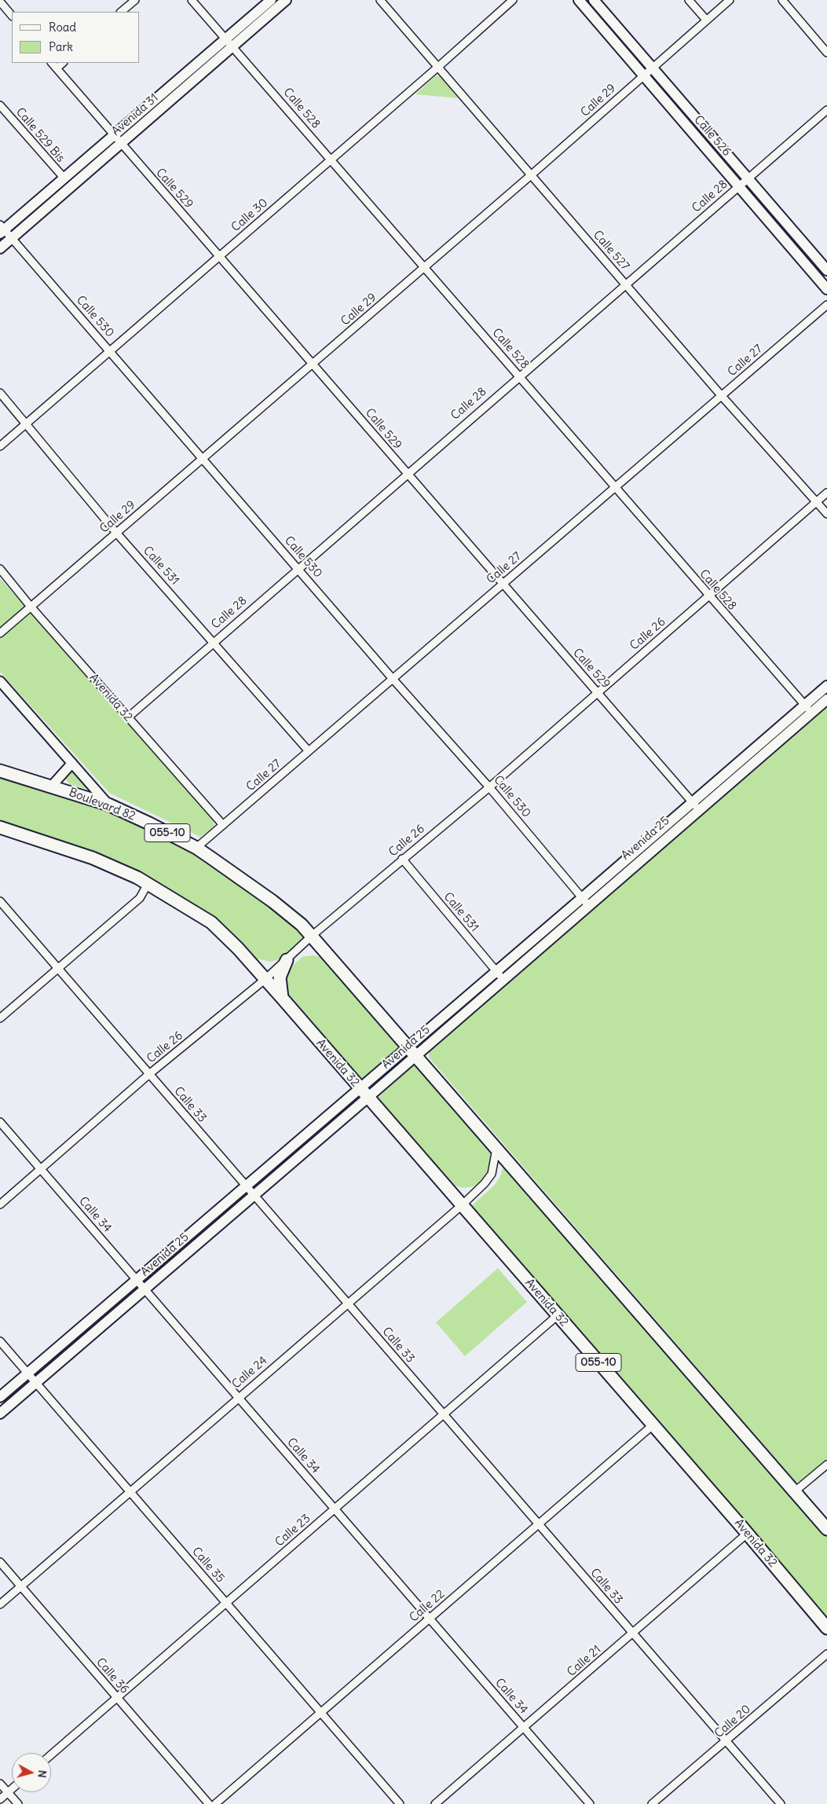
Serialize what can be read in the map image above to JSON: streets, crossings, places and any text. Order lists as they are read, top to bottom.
{
  "streets": {
    "highway": ["Avenida 32", "Boulevard 82", "055-10"],
    "main road": ["Avenida 31", "Calle 526", "Avenida 25"],
    "street": [
      "Calle 29",
      "Calle 528",
      "Calle 529 Bis",
      "Calle 529",
      "Calle 28",
      "Calle 30",
      "Calle 527",
      "Calle 530",
      "Calle 27",
      "Calle 531",
      "Calle 26",
      "Calle 33",
      "Calle 34",
      "Calle 24",
      "Calle 23",
      "Calle 35",
      "Calle 22",
      "Calle 21",
      "Calle 36",
      "Calle 20"
    ]
  },
  "crossings": [
    ["Calle 29", "Calle 528"],
    ["Calle 29", "Calle 526"],
    ["Calle 29", "Calle 529"],
    ["Calle 29", "Calle 527"],
    ["Calle 29", "Calle 530"],
    ["Calle 29", "Calle 531"],
    ["Calle 29", "Avenida 32"],
    ["Calle 528", "Avenida 31"],
    ["Calle 528", "Calle 28"],
    ["Calle 528", "Calle 30"],
    ["Calle 528", "Calle 27"],
    ["Calle 528", "Calle 26"],
    ["Calle 528", "Avenida 25"],
    ["Avenida 31", "Calle 529 Bis"],
    ["Avenida 31", "Calle 529"],
    ["Avenida 31", "Calle 530"],
    ["Calle 526", "Calle 28"],
    ["Calle 529", "Calle 28"],
    ["Calle 529", "Calle 30"],
    ["Calle 529", "Calle 27"],
    ["Calle 529", "Calle 26"],
    ["Calle 529", "Avenida 25"],
    ["Calle 28", "Calle 527"],
    ["Calle 28", "Calle 530"],
    ["Calle 28", "Calle 531"],
    ["Calle 28", "Avenida 32"],
    ["Calle 30", "Calle 527"],
    ["Calle 30", "Calle 530"],
    ["Calle 30", "Calle 531"],
    ["Calle 527", "Calle 27"],
    ["Calle 527", "Calle 26"],
    ["Calle 530", "Calle 27"],
    ["Calle 530", "Calle 26"],
    ["Calle 530", "Avenida 25"],
    ["Calle 27", "Calle 531"],
    ["Calle 27", "Avenida 32"],
    ["Calle 27", "Boulevard 82"],
    ["Calle 531", "Calle 26"],
    ["Calle 531", "Avenida 25"],
    ["Calle 26", "Avenida 32"],
    ["Calle 26", "Boulevard 82"],
    ["Calle 26", "055-10"],
    ["Calle 26", "Calle 33"],
    ["Calle 26", "Calle 34"],
    ["Avenida 32", "055-10"],
    ["Avenida 32", "Avenida 25"],
    ["Avenida 32", "Calle 24"],
    ["Avenida 32", "Calle 23"],
    ["Avenida 32", "Calle 22"],
    ["Avenida 32", "Calle 21"],
    ["Boulevard 82", "055-10"],
    ["055-10", "Avenida 25"],
    ["055-10", "Calle 24"],
    ["Avenida 25", "Calle 33"],
    ["Avenida 25", "Calle 34"],
    ["Avenida 25", "Calle 35"],
    ["Calle 33", "Calle 24"],
    ["Calle 33", "Calle 23"],
    ["Calle 33", "Calle 22"],
    ["Calle 33", "Calle 21"],
    ["Calle 33", "Calle 20"],
    ["Calle 34", "Calle 24"],
    ["Calle 34", "Calle 23"],
    ["Calle 34", "Calle 22"],
    ["Calle 34", "Calle 21"],
    ["Calle 24", "Calle 35"],
    ["Calle 24", "Calle 36"],
    ["Calle 23", "Calle 35"],
    ["Calle 23", "Calle 36"],
    ["Calle 35", "Calle 22"]
  ],
  "legend": ["Road", "Park"],
  "north": "right"
}
